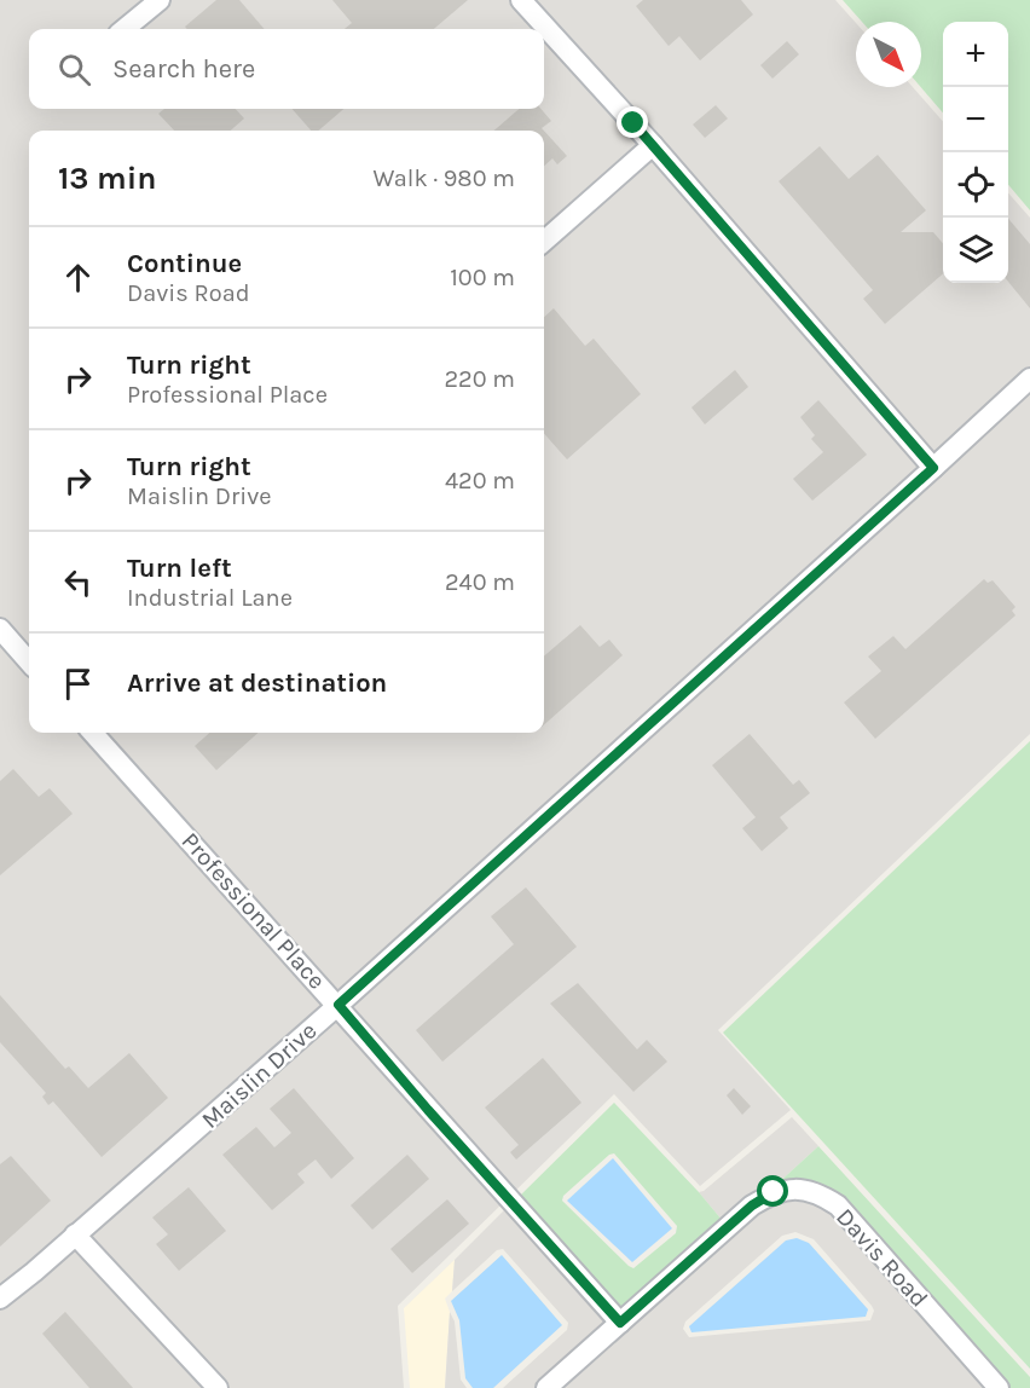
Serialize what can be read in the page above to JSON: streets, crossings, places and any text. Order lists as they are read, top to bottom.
{
  "streets": {
    "street": ["Professional Place", "Maislin Drive", "Davis Road"]
  },
  "crossings": [
    ["Professional Place", "Maislin Drive"],
    ["Professional Place", "Davis Road"]
  ],
  "north": "bottom right",
  "page": {
    "map_buttons": ["+", "−"],
    "search": "Search here",
    "heading": ["13 min", "Walk · 980 m"],
    "list": [
      ["Continue", "Davis Road", "100 m"],
      ["Turn right", "Professional Place", "220 m"],
      ["Turn right", "Maislin Drive", "420 m"],
      ["Turn left", "Industrial Lane", "240 m"],
      "Arrive at destination"
    ]
  }
}
